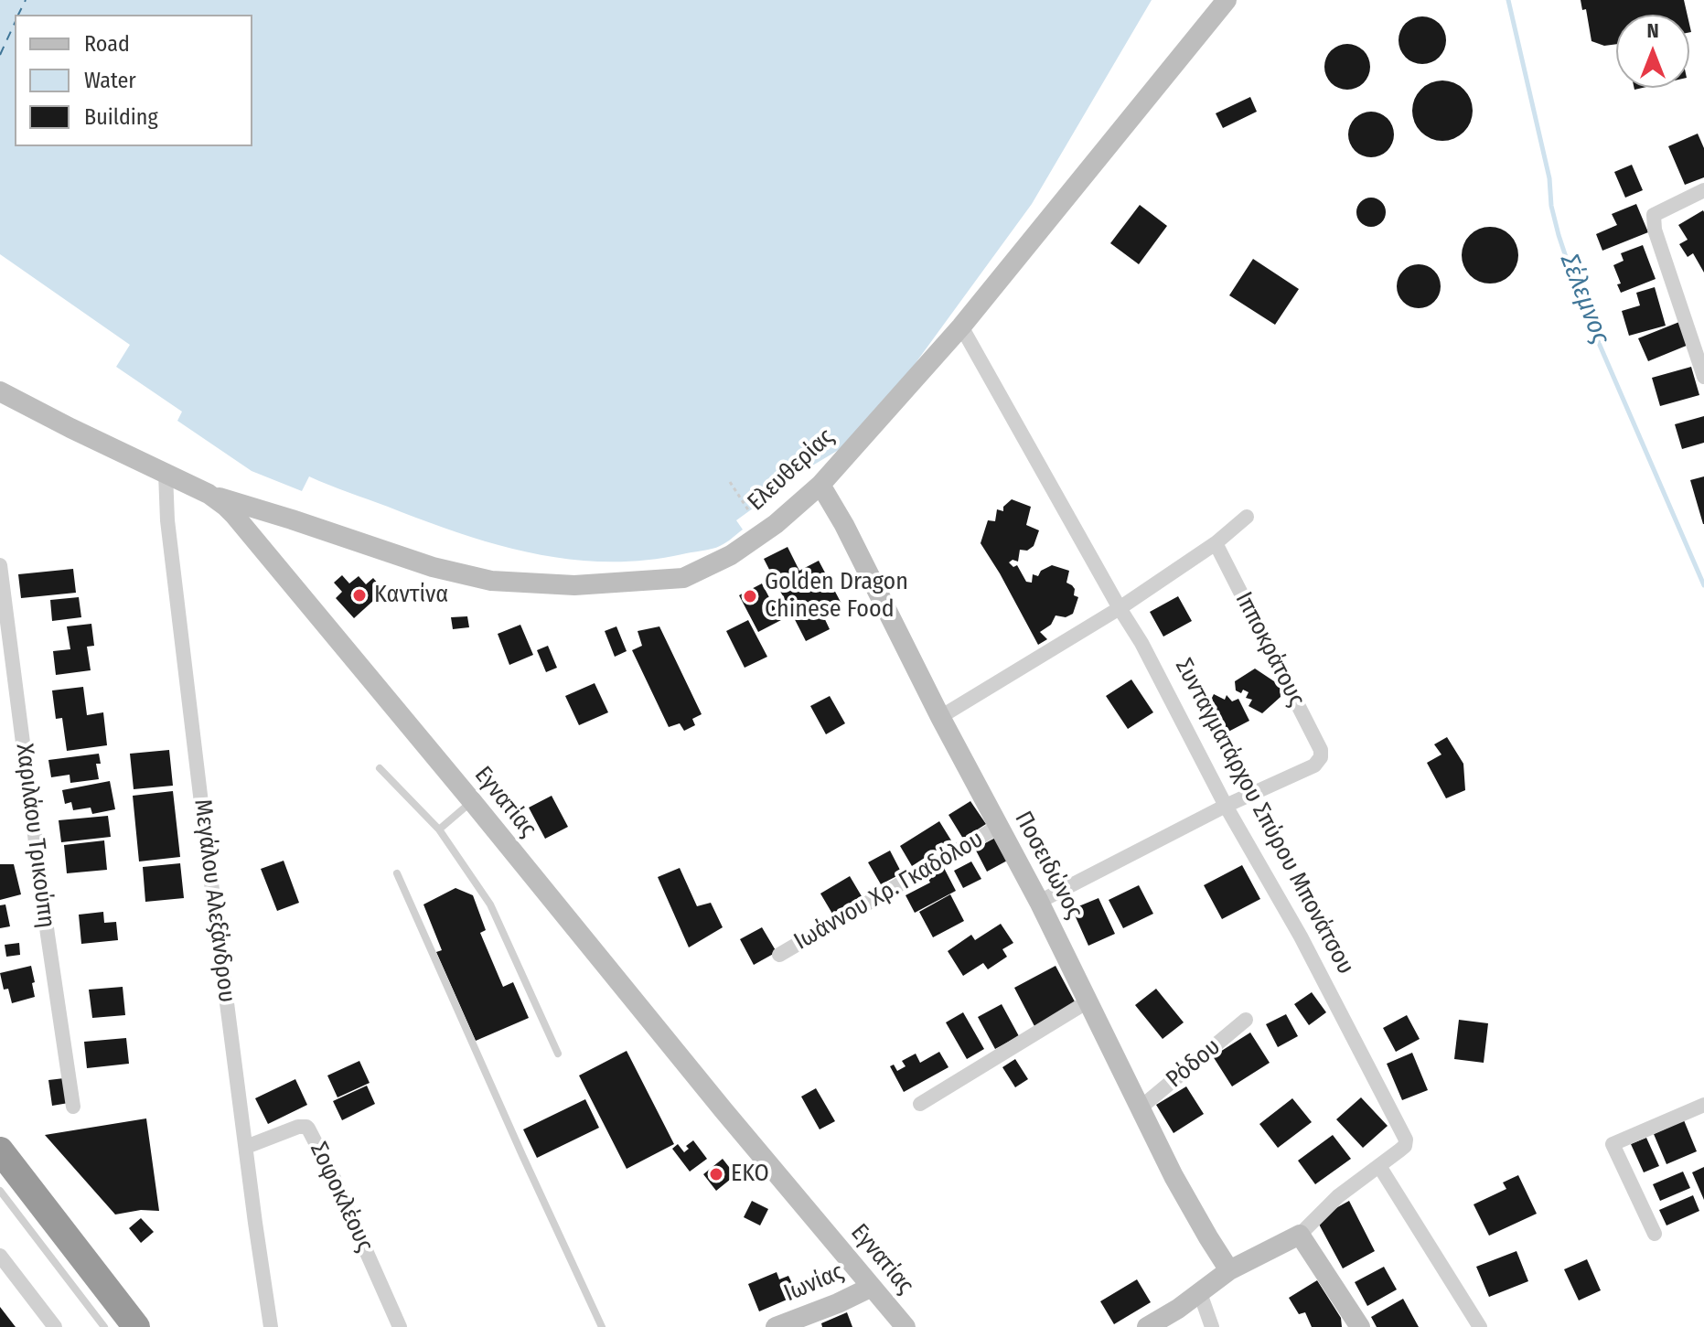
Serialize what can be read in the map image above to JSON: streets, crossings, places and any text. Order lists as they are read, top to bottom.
{
  "streets": {
    "street": [
      "Ελευθερίας",
      "Ιπποκράτους",
      "Εγνατίας",
      "Συνταγματάρχου Σπύρου Μπονάτσου",
      "Χαριλάου Τρικούπη",
      "Ποσειδώνος",
      "Ιωάννου Χρ. Γκαδόλου",
      "Μεγάλου Αλεξάνδρου",
      "Ρόδου",
      "Σοφοκλέους",
      "Ιωνίας"
    ]
  },
  "crossings": [
    ["Ελευθερίας", "Εγνατίας"],
    ["Ελευθερίας", "Συνταγματάρχου Σπύρου Μπονάτσου"],
    ["Ελευθερίας", "Ποσειδώνος"],
    ["Ιπποκράτους", "Συνταγματάρχου Σπύρου Μπονάτσου"],
    ["Εγνατίας", "Μεγάλου Αλεξάνδρου"],
    ["Εγνατίας", "Ιωνίας"],
    ["Συνταγματάρχου Σπύρου Μπονάτσου", "Ποσειδώνος"],
    ["Ποσειδώνος", "Ιωάννου Χρ. Γκαδόλου"],
    ["Ποσειδώνος", "Ρόδου"],
    ["Μεγάλου Αλεξάνδρου", "Σοφοκλέους"]
  ],
  "water": ["Σέλεμνος"],
  "places": ["Καντίνα", "Golden Dragon Chinese Food", "EKO"],
  "legend": ["Road", "Water", "Building"],
  "north": "top"
}
